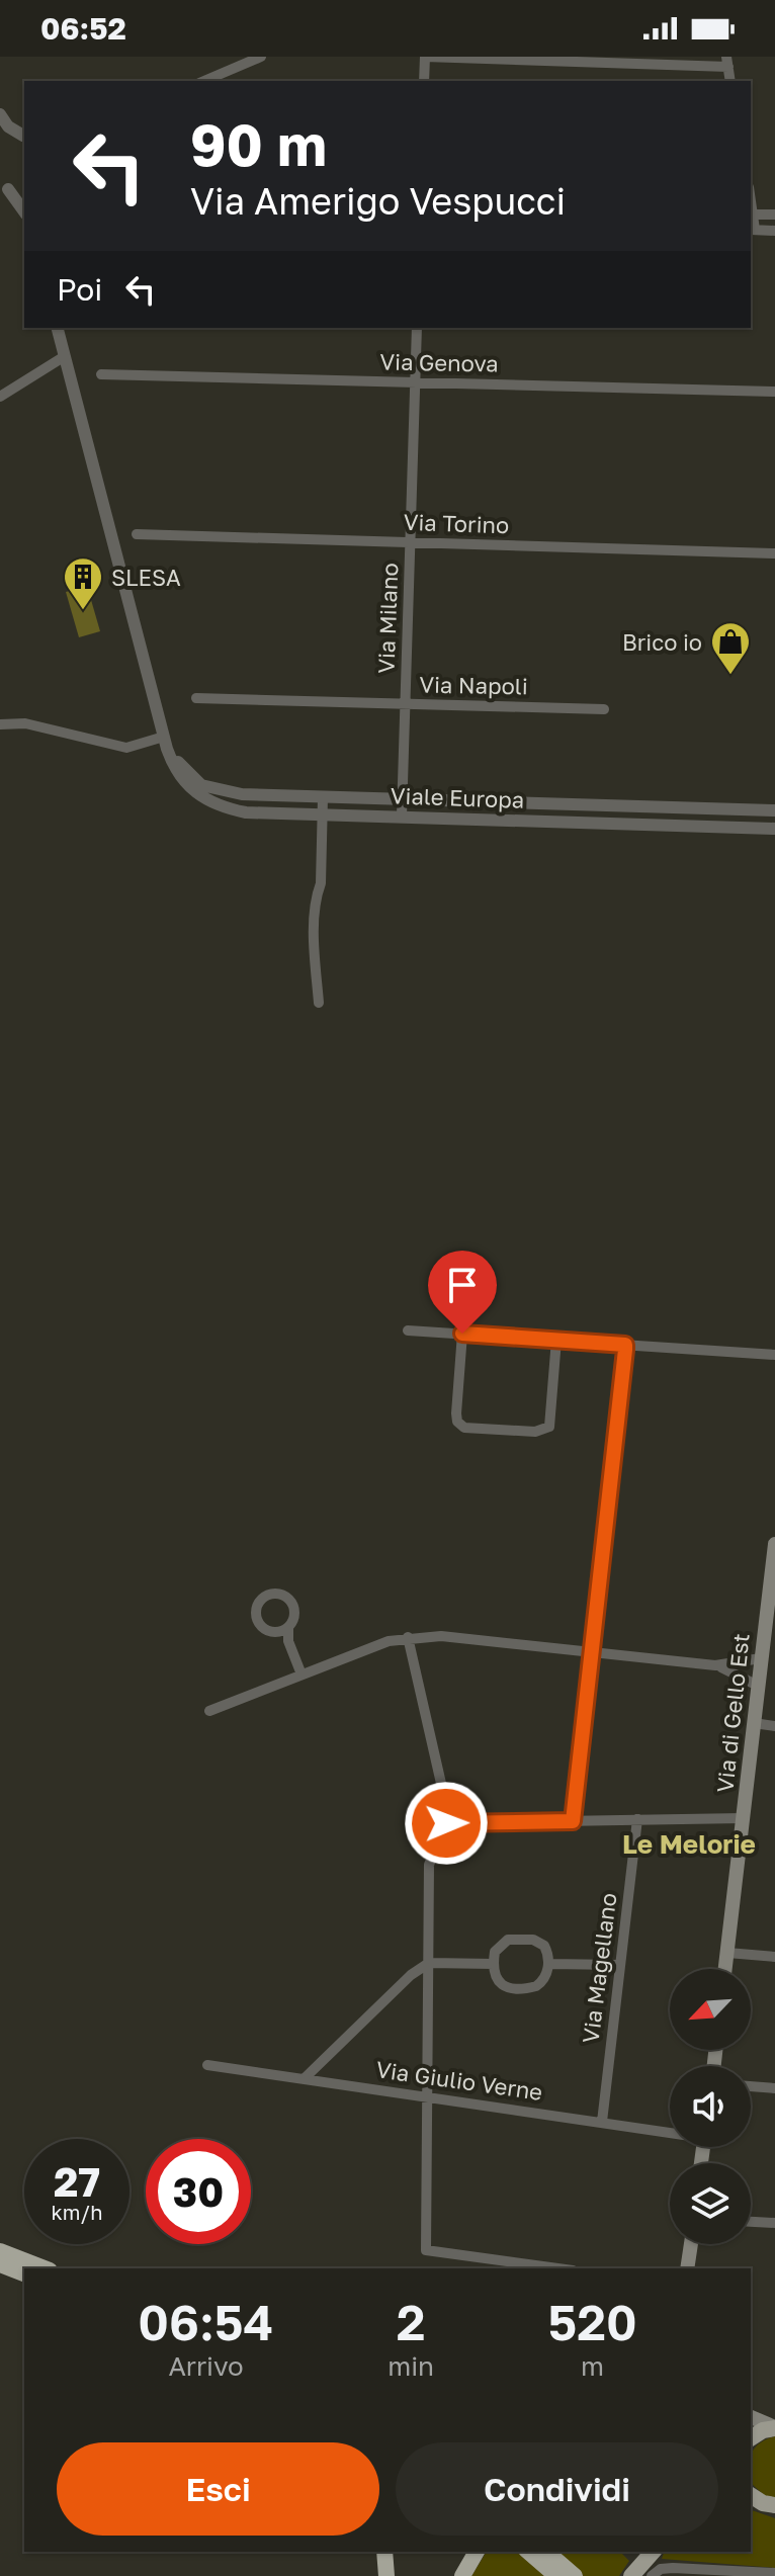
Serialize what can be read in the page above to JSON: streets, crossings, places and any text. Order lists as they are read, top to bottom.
{
  "streets": {
    "main road": ["Via di Gello Est"],
    "street": [
      "Via Genova",
      "Via Torino",
      "Via Milano",
      "Via Napoli",
      "Viale Europa",
      "Via Magellano",
      "Via Giulio Verne"
    ]
  },
  "crossings": [
    ["Via Genova", "Via Milano"],
    ["Via Torino", "Via Milano"],
    ["Via Milano", "Via Napoli"],
    ["Via Milano", "Viale Europa"],
    ["Via Magellano", "Via Giulio Verne"]
  ],
  "districts": ["Le Melorie"],
  "places": {
    "building": ["SLESA"],
    "shop": ["Brico io"]
  },
  "north": "bottom left",
  "page": {
    "status": "06:52",
    "turn": ["90 m", "Via Amerigo Vespucci"],
    "then": "Poi",
    "speed": "27 km/h",
    "limit": "30",
    "eta": [
      "06:54",
      "Arrivo",
      "2",
      "min",
      "520",
      "m"
    ],
    "buttons": ["Esci", "Condividi"]
  }
}
